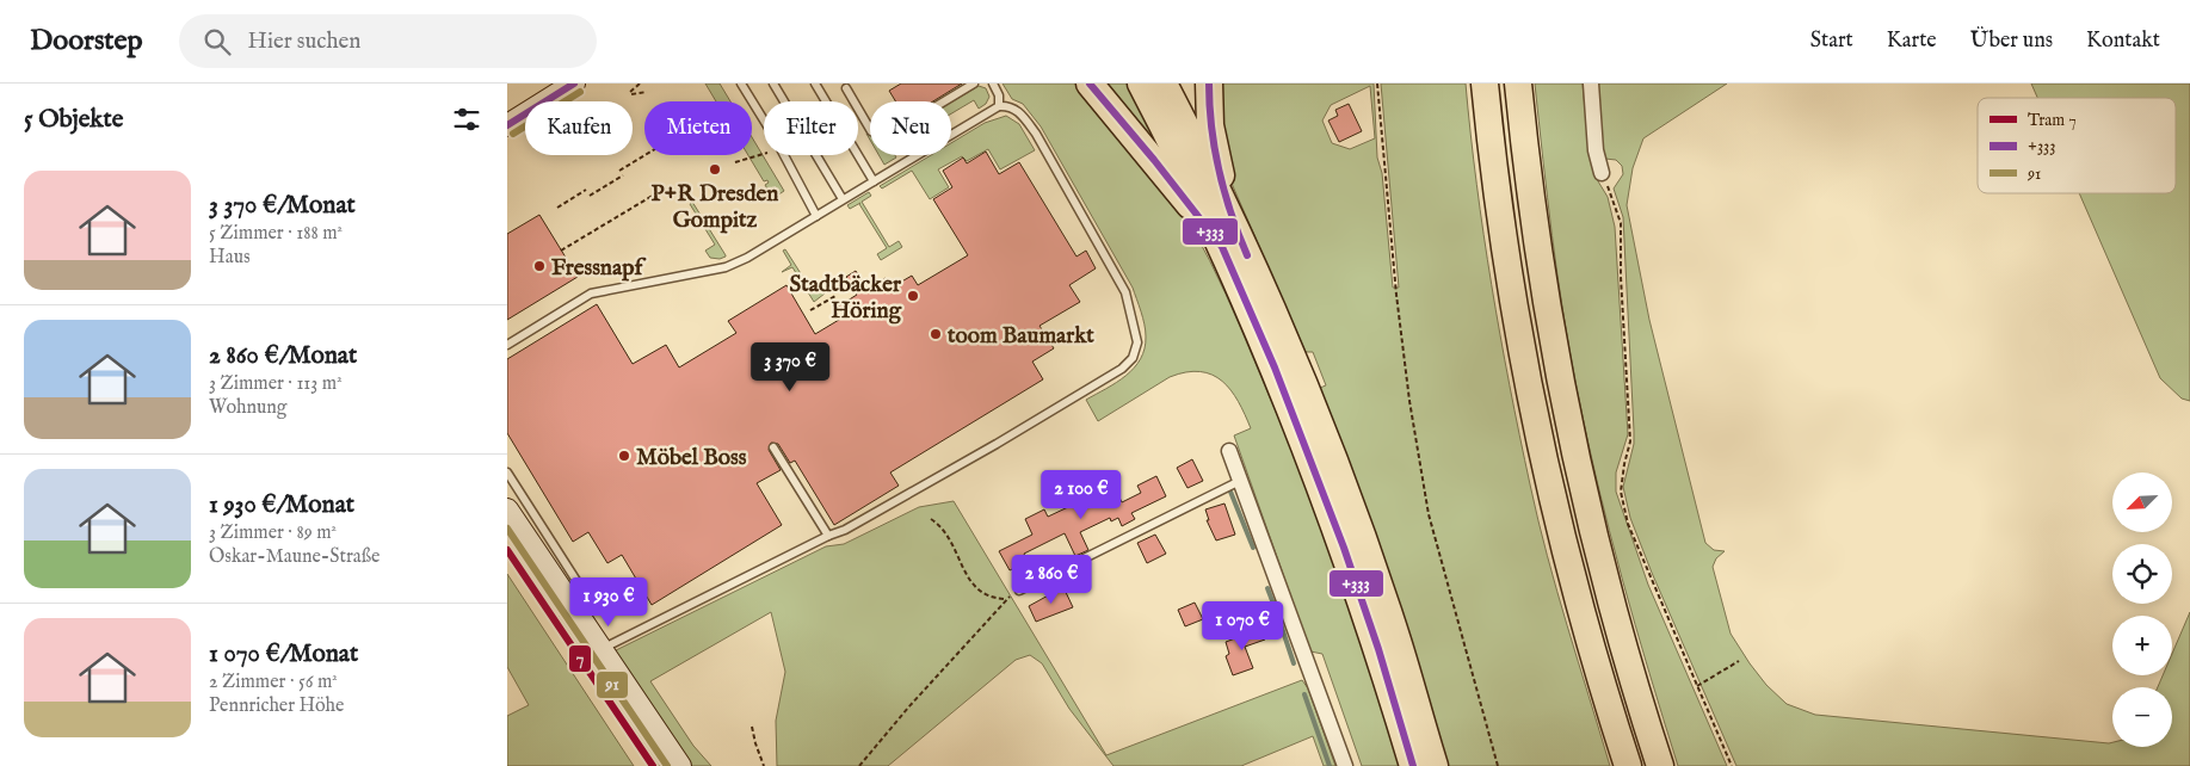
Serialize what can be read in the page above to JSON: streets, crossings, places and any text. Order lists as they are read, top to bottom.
{
  "places": [
    "P+R Dresden Gompitz",
    "Fressnapf",
    "Stadtbäcker Höring",
    "toom Baumarkt",
    "Möbel Boss"
  ],
  "lines": ["transit line +333", "transit line 91", "tram line 7"],
  "legend": ["Tram 7", "+333", "91"],
  "north": "bottom left",
  "page": {
    "header": "Doorstep",
    "search": "Hier suchen",
    "nav": [
      "Start",
      "Karte",
      "Über uns",
      "Kontakt"
    ],
    "heading": "5 Objekte",
    "chip": [
      "Kaufen",
      "Mieten",
      "Filter",
      "Neu"
    ],
    "list": [
      {
        "name": "3 370 €/Monat",
        "note": "5 Zimmer · 188 m² · Haus"
      },
      {
        "name": "2 860 €/Monat",
        "note": "3 Zimmer · 113 m² · Wohnung"
      },
      {
        "name": "1 930 €/Monat",
        "note": "3 Zimmer · 89 m² · Oskar-Maune-Straße"
      },
      {
        "name": "1 070 €/Monat",
        "note": "2 Zimmer · 56 m² · Pennricher Höhe"
      }
    ],
    "price": [
      "3 370 €",
      "2 100 €",
      "2 860 €",
      "1 930 €",
      "1 070 €"
    ],
    "map_buttons": ["+", "−"]
  }
}
